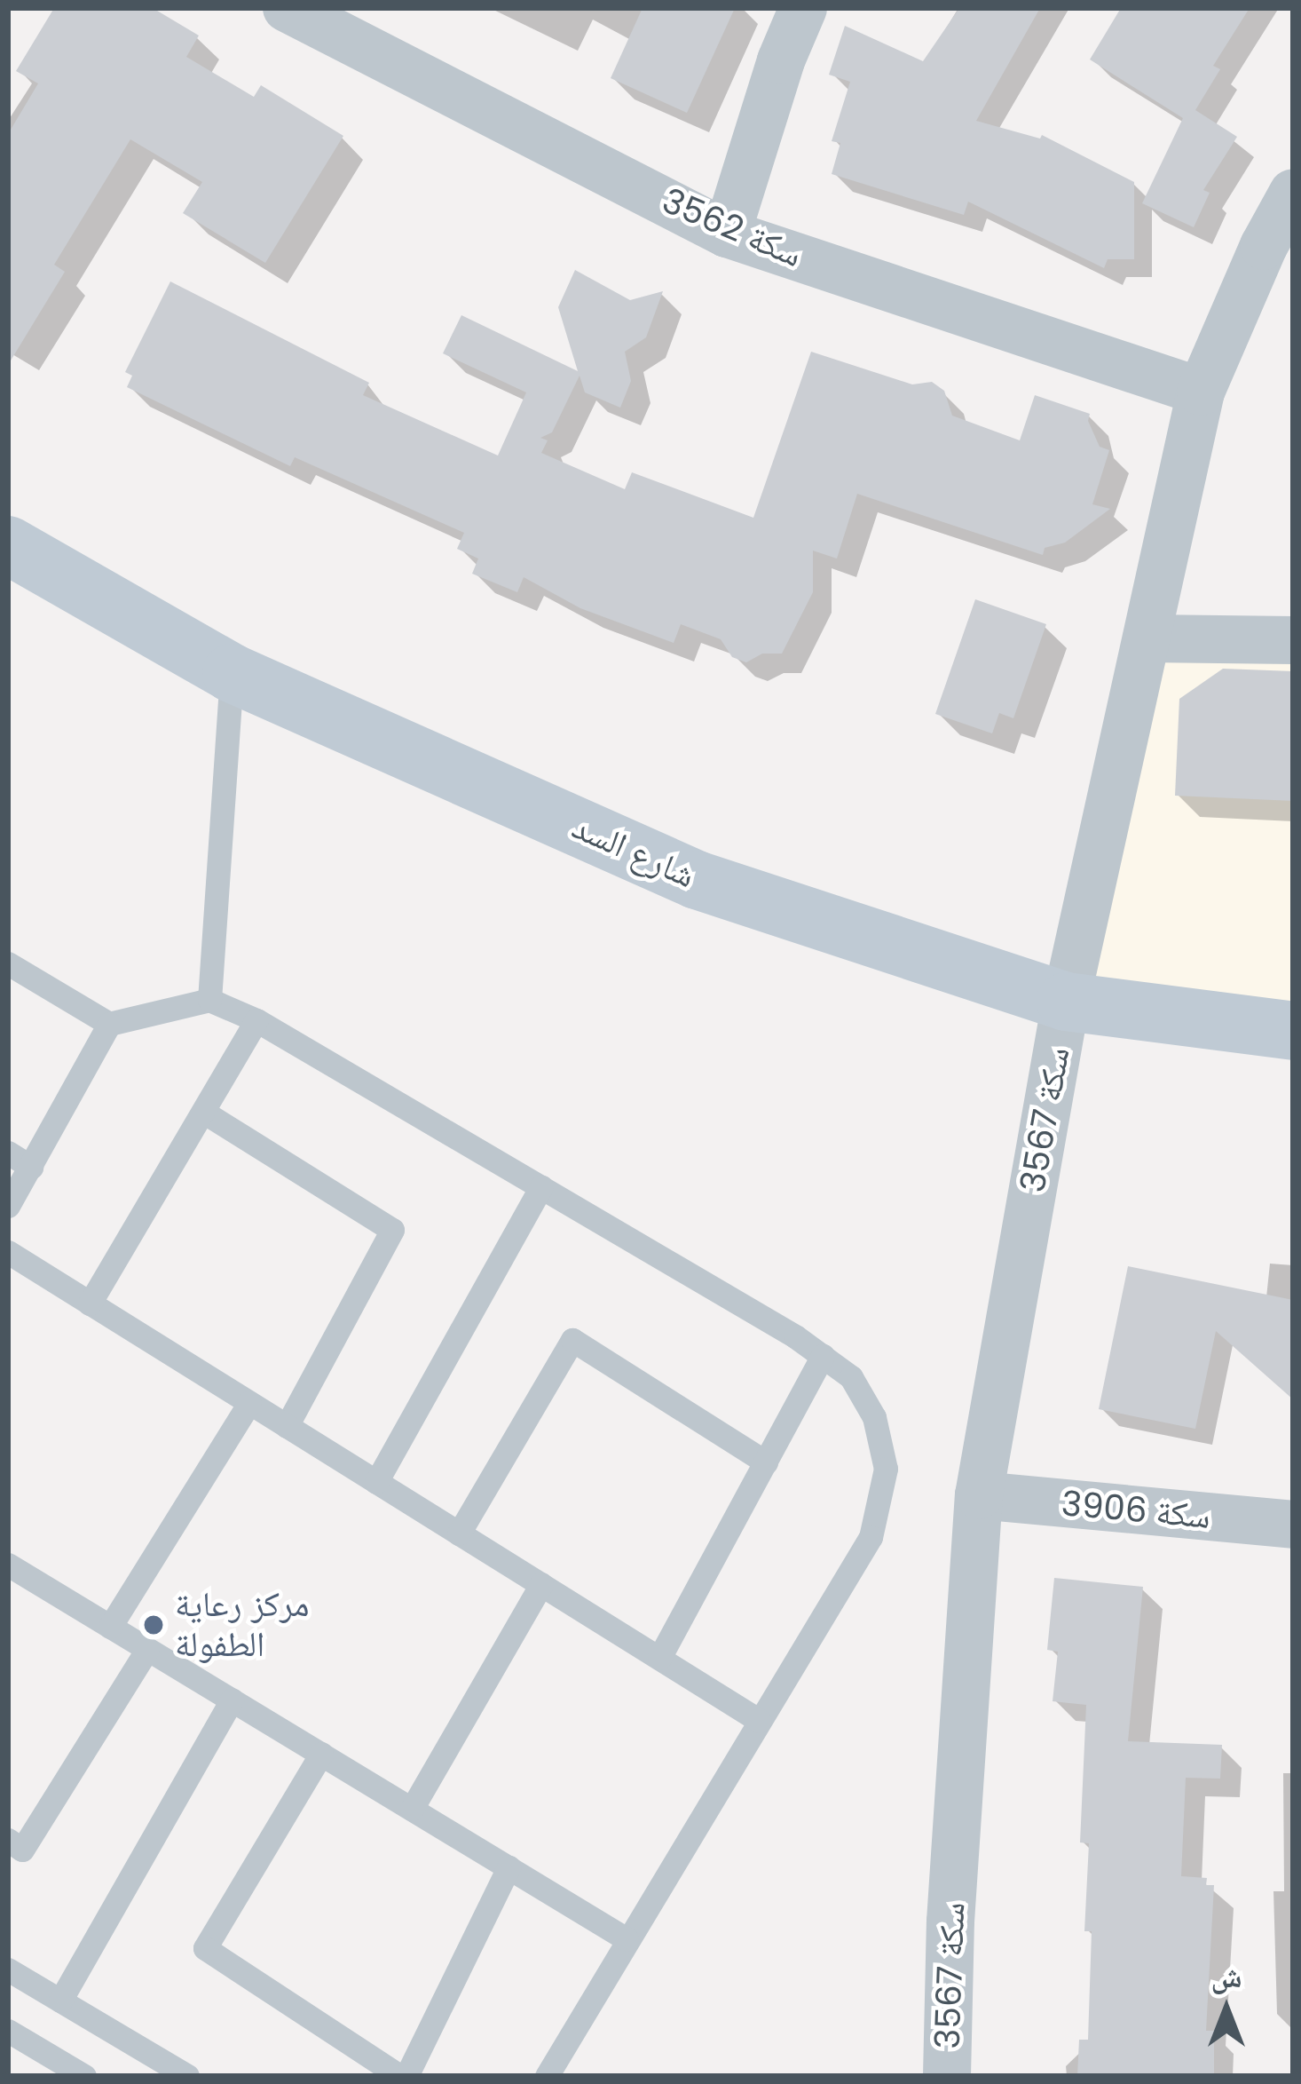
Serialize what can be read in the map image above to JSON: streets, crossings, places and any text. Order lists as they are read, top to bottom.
{
  "streets": {
    "street": [
      "سكة 3562",
      "شارع السد",
      "سكة 3567",
      "سكة 3906"
    ]
  },
  "crossings": [
    ["سكة 3562", "سكة 3567"],
    ["شارع السد", "سكة 3567"],
    ["سكة 3567", "سكة 3906"]
  ],
  "places": ["مركز رعاية الطفولة"],
  "north": "top"
}
